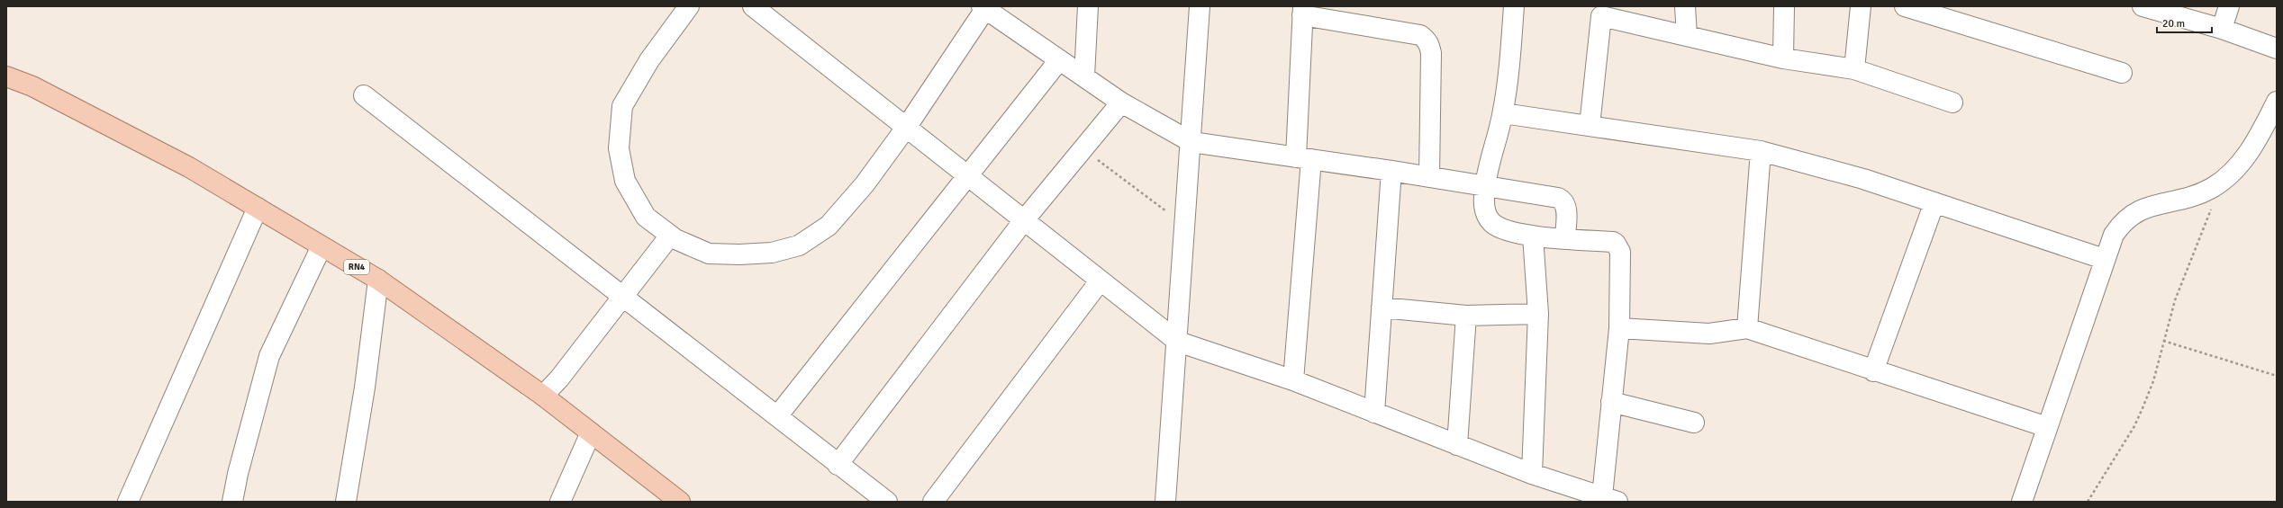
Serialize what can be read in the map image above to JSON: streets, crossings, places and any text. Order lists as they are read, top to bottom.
{
  "streets": {
    "main road": ["RN4"]
  },
  "scale_bar": "20 m"
}
